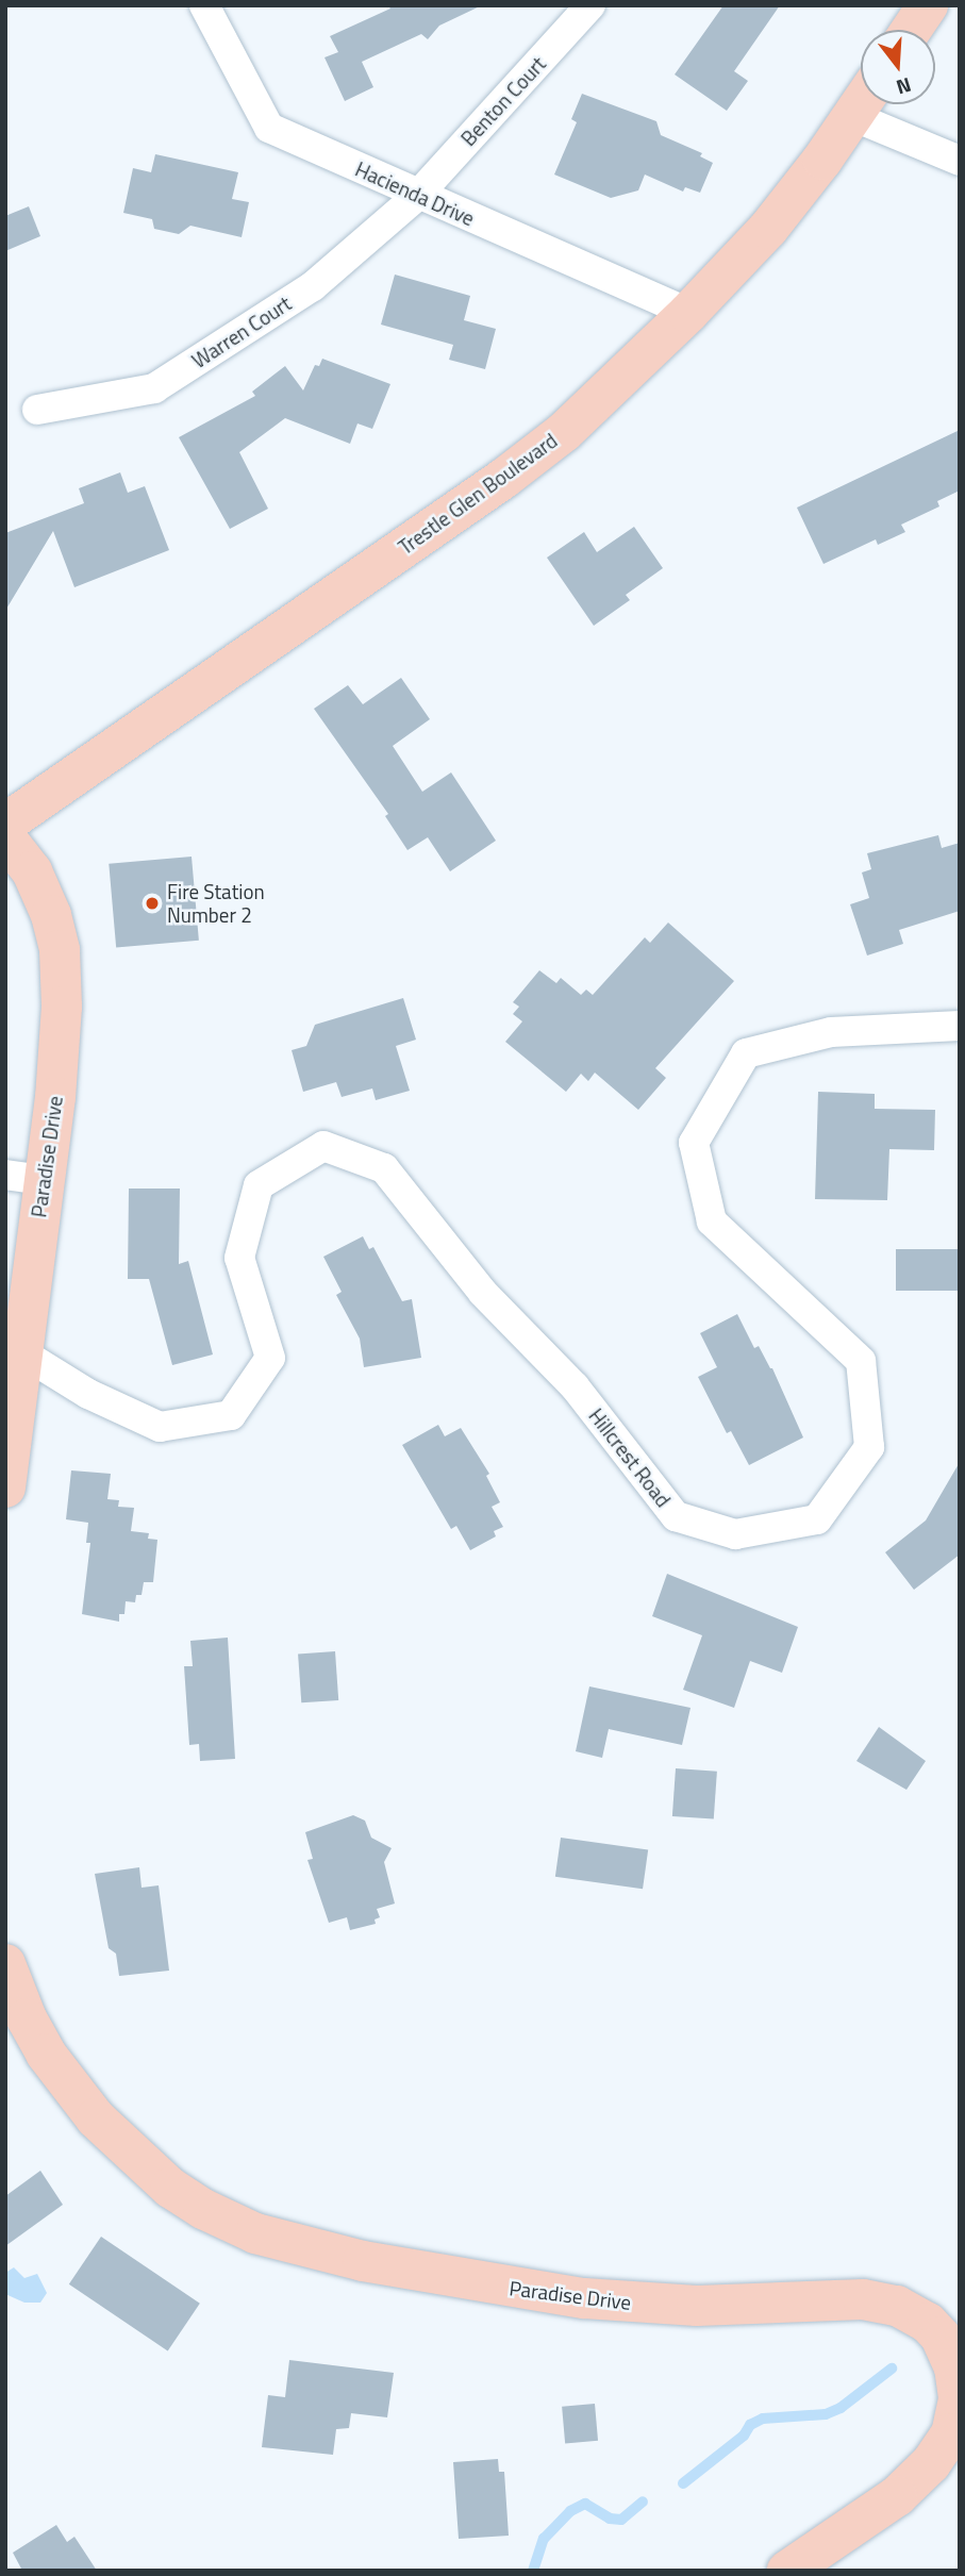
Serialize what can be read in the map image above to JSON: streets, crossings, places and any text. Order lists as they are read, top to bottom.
{
  "streets": {
    "street": [
      "Benton Court",
      "Hacienda Drive",
      "Warren Court",
      "Trestle Glen Boulevard",
      "Paradise Drive",
      "Hillcrest Road"
    ]
  },
  "crossings": [
    ["Benton Court", "Hacienda Drive"],
    ["Benton Court", "Warren Court"],
    ["Hacienda Drive", "Warren Court"],
    ["Hacienda Drive", "Trestle Glen Boulevard"],
    ["Paradise Drive", "Hillcrest Road"]
  ],
  "places": ["Fire Station Number 2"],
  "north": "bottom"
}
